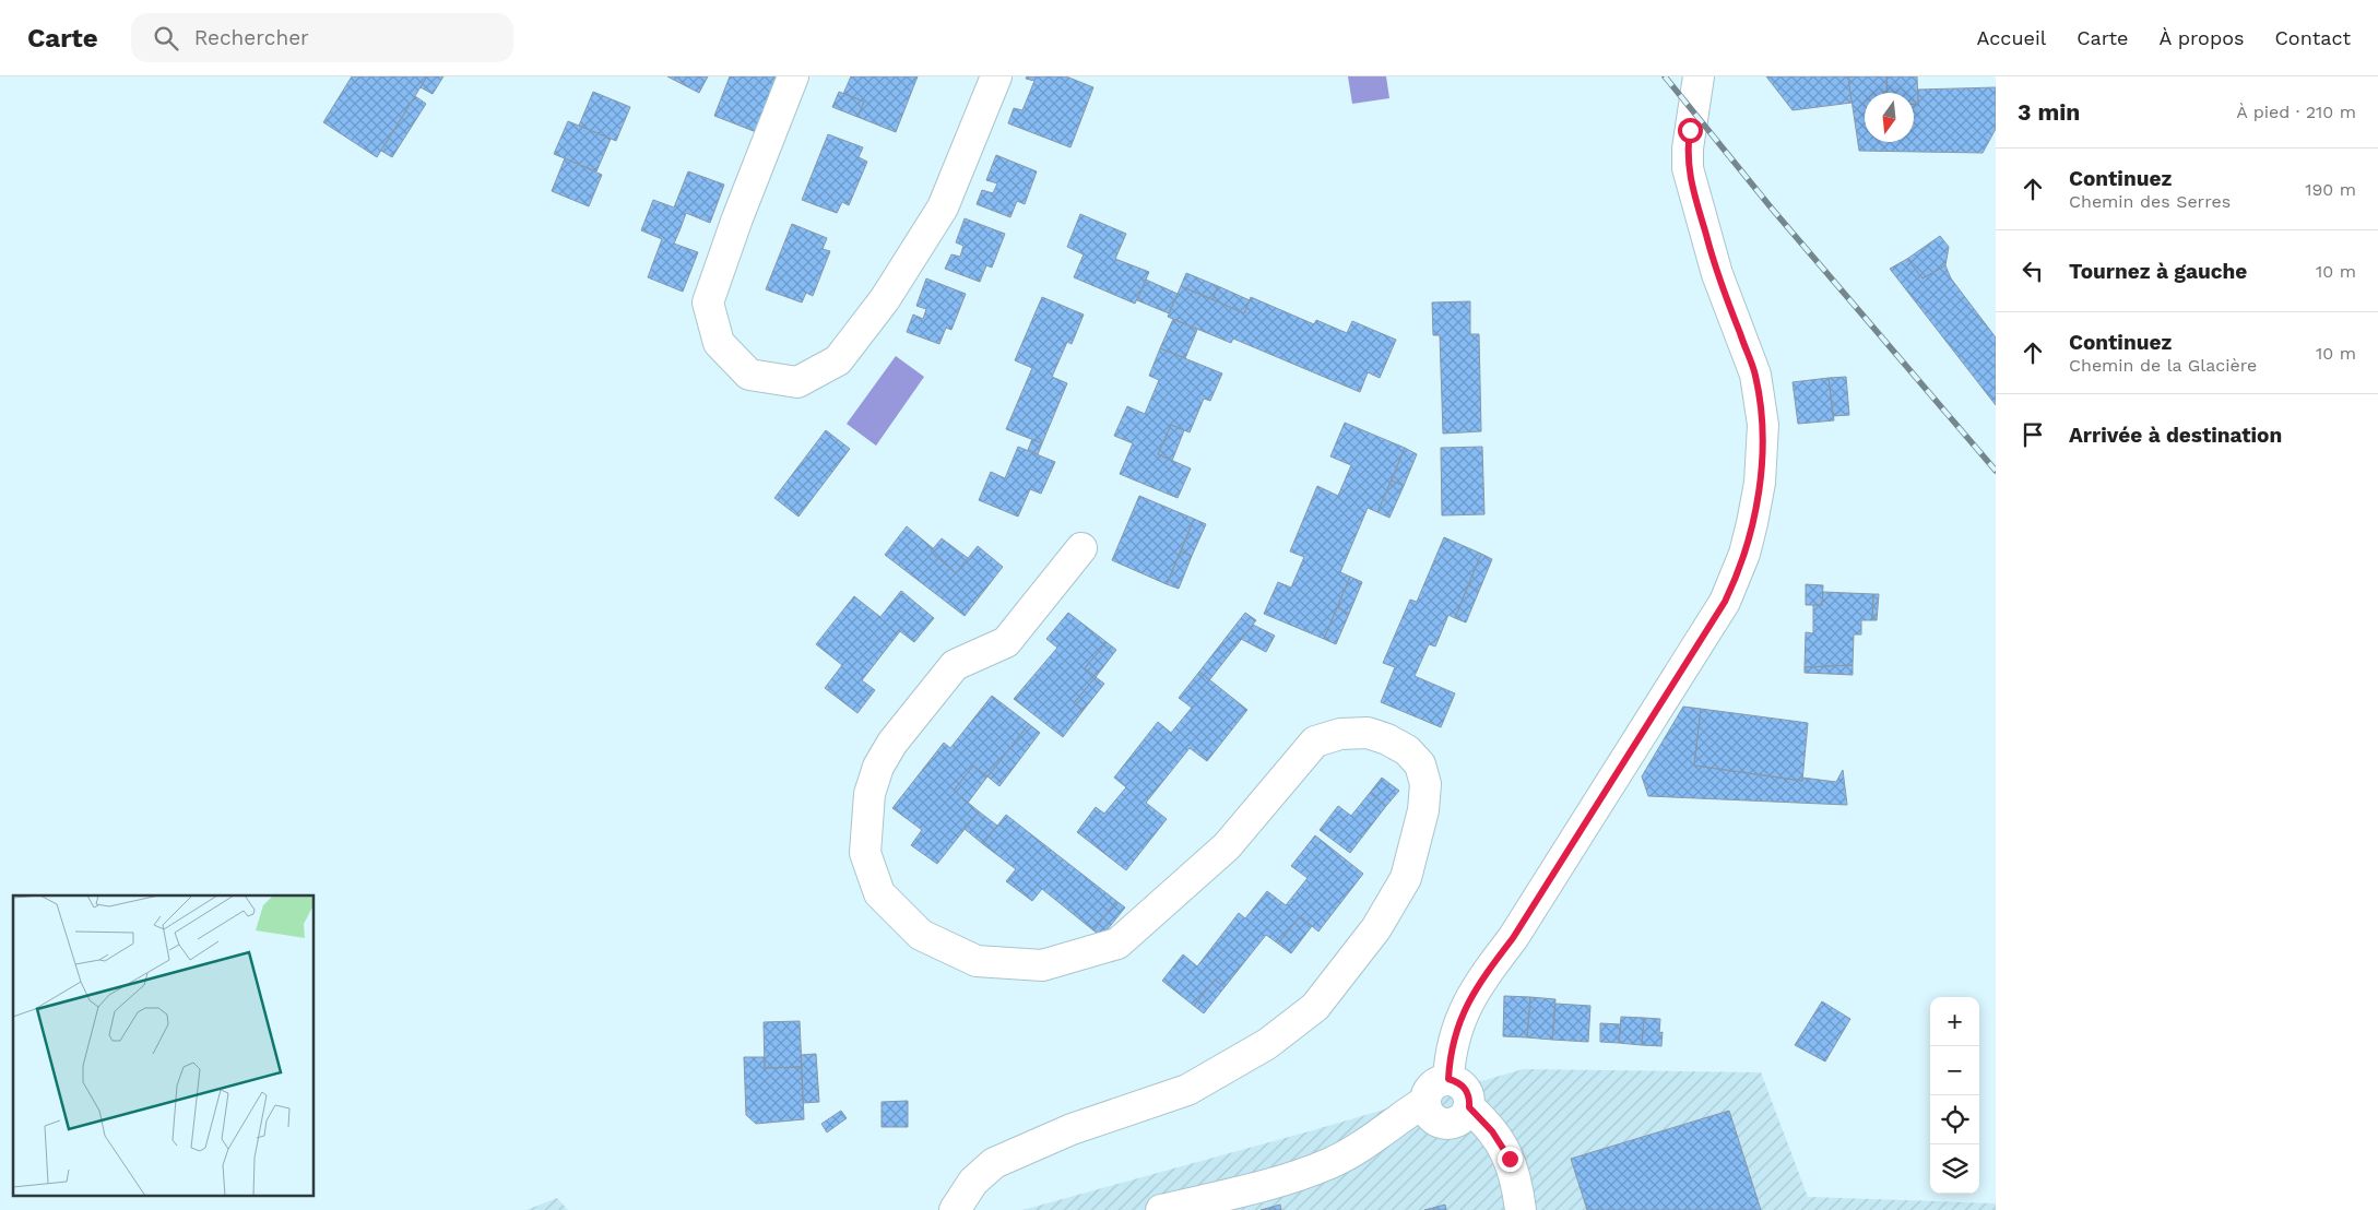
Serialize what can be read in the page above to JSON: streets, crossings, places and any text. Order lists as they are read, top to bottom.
{
  "north": "bottom",
  "page": {
    "header": "Carte",
    "search": "Rechercher",
    "nav": [
      "Accueil",
      "Carte",
      "À propos",
      "Contact"
    ],
    "heading": ["3 min", "À pied · 210 m"],
    "list": [
      ["Continuez", "Chemin des Serres", "190 m"],
      ["Tournez à gauche", "10 m"],
      ["Continuez", "Chemin de la Glacière", "10 m"],
      "Arrivée à destination"
    ],
    "map_buttons": ["+", "−"]
  }
}
